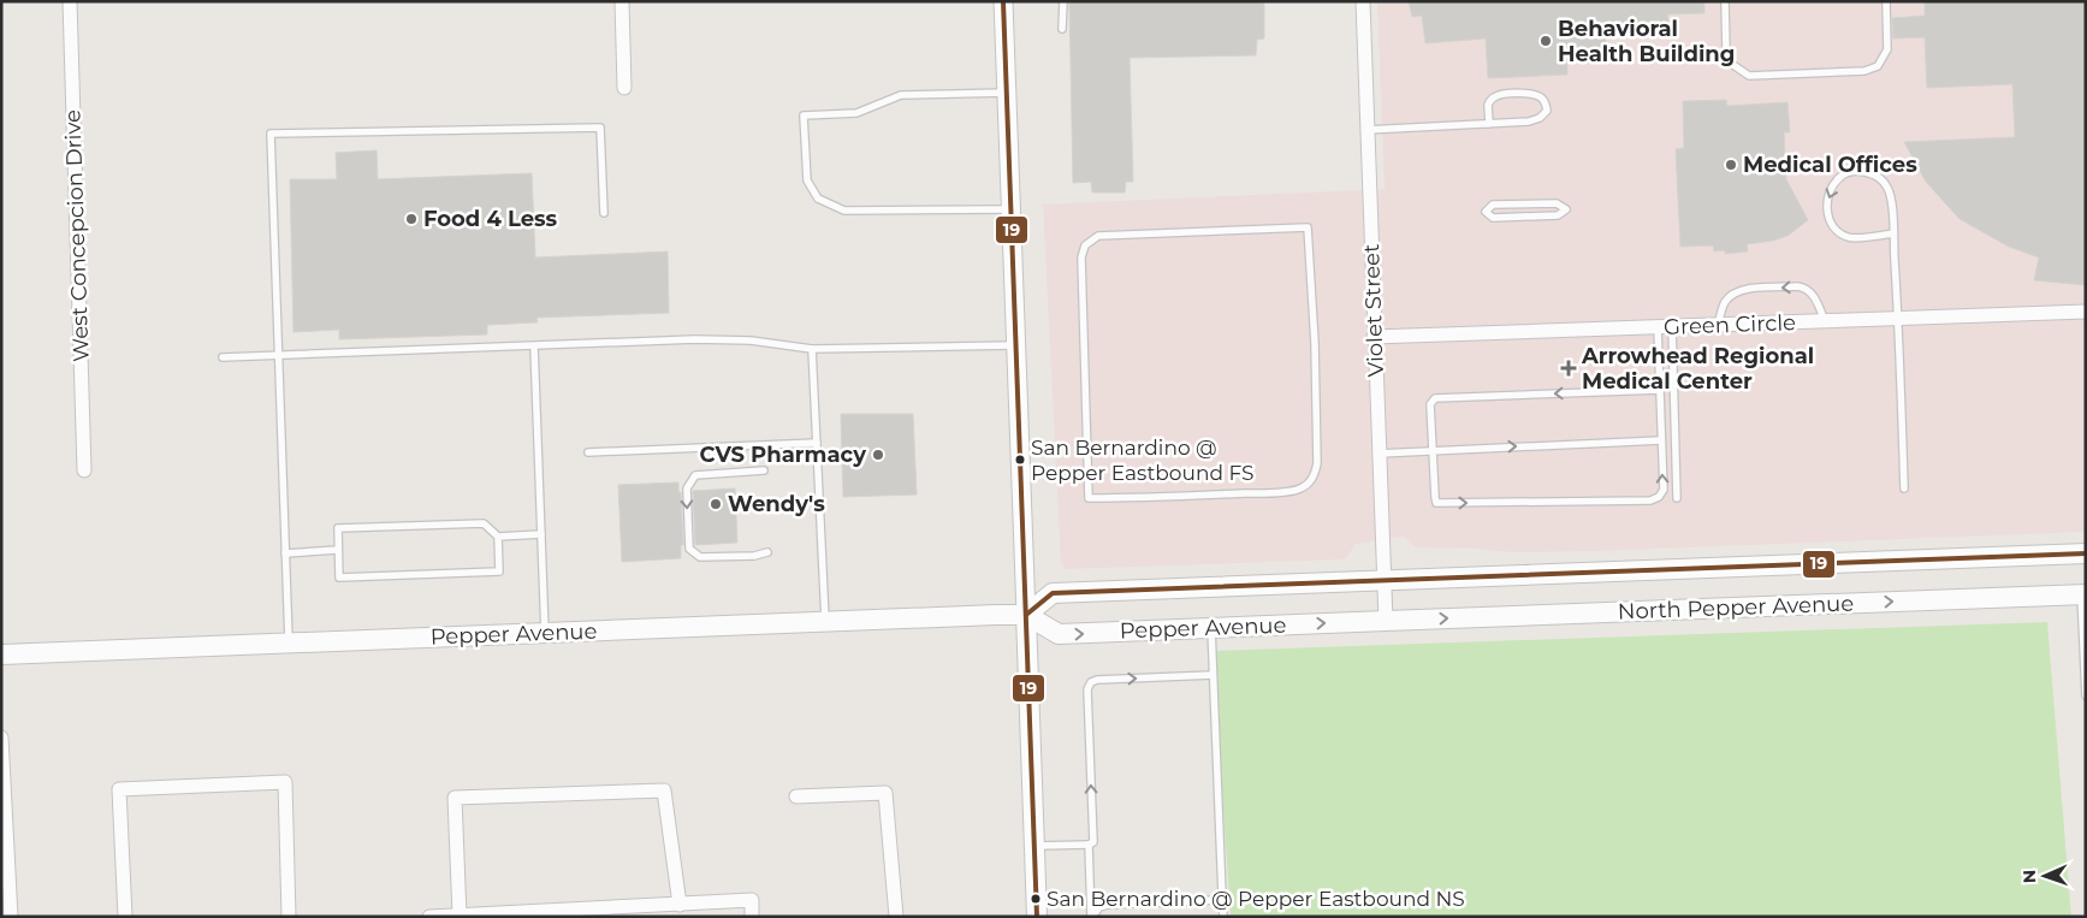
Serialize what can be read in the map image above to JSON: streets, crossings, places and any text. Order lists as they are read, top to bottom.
{
  "streets": {
    "main road": ["North Pepper Avenue", "Pepper Avenue"],
    "street": ["West Concepcion Drive", "Violet Street", "Green Circle"]
  },
  "crossings": [
    ["Violet Street", "Green Circle"],
    ["Violet Street", "North Pepper Avenue"],
    ["Violet Street", "Pepper Avenue"],
    ["North Pepper Avenue", "Pepper Avenue"]
  ],
  "places": {
    "other": [
      "Behavioral Health Building",
      "Medical Offices",
      "Food 4 Less",
      "CVS Pharmacy",
      "San Bernardino @ Pepper Eastbound FS",
      "Wendy's",
      "San Bernardino @ Pepper Eastbound NS"
    ],
    "health": ["Arrowhead Regional Medical Center"]
  },
  "lines": ["transit line 19"],
  "north": "left"
}
